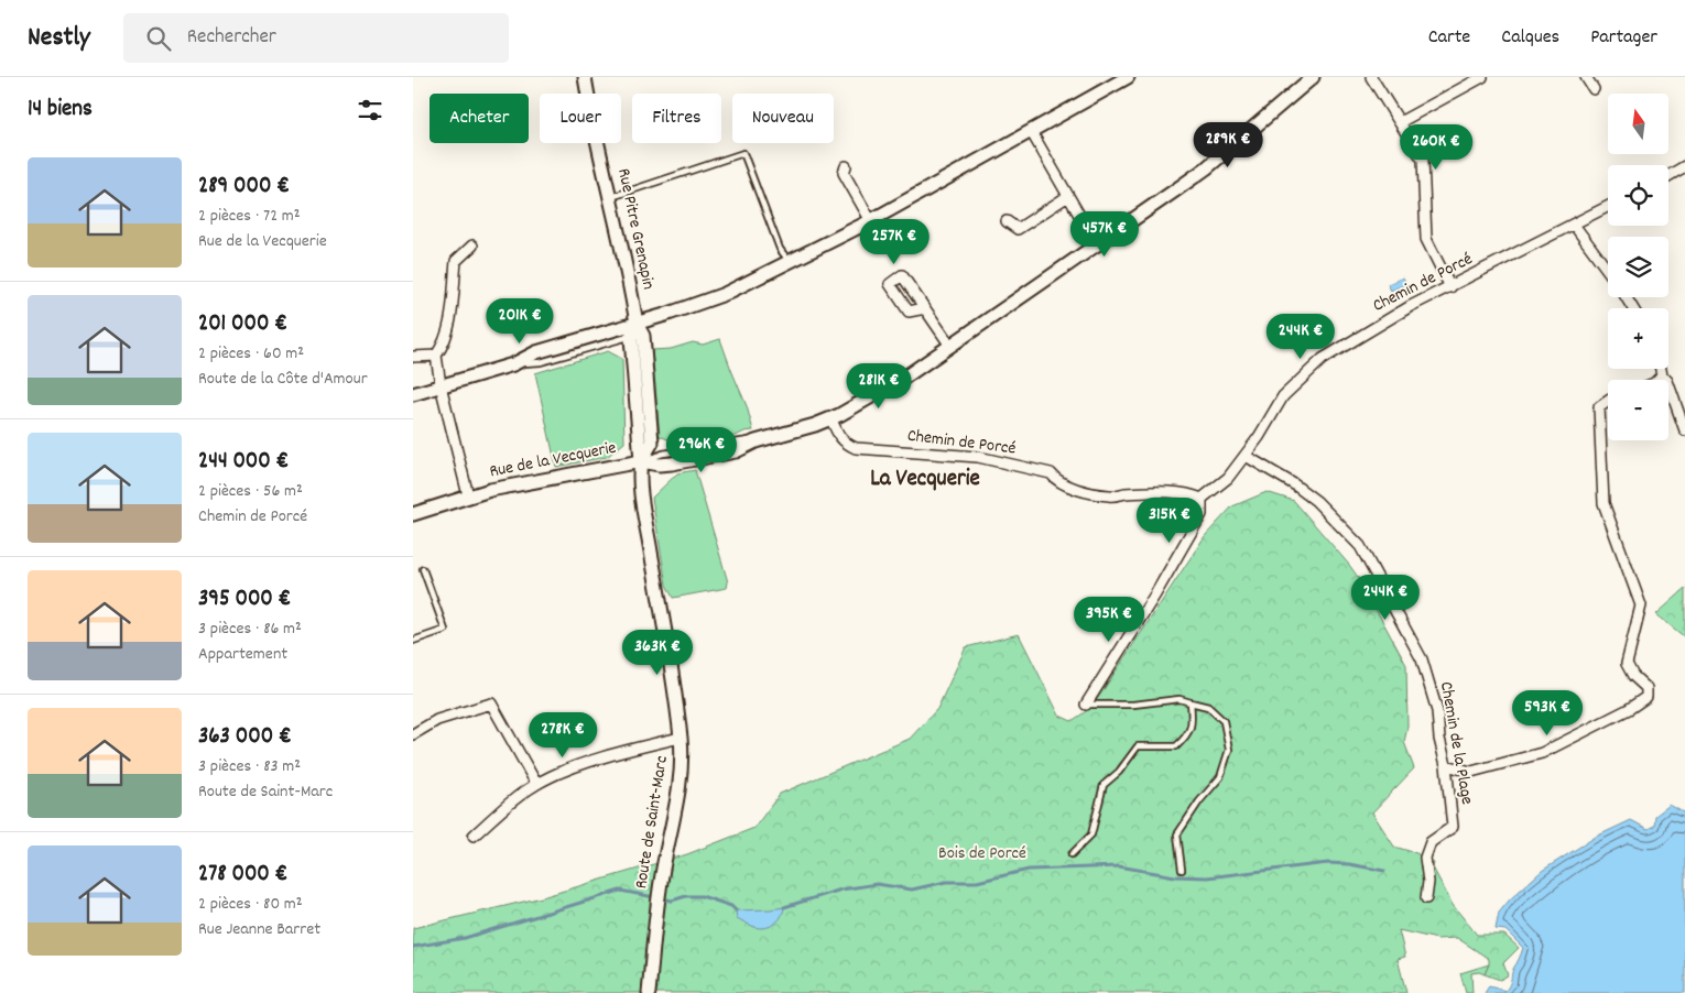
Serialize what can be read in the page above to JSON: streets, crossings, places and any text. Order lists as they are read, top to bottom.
{
  "streets": {
    "main road": ["Rue Pitre Grenapin", "Rue de la Vecquerie", "Route de Saint-Marc"],
    "street": ["Chemin de Porcé", "Chemin de la Plage"]
  },
  "crossings": [
    ["Rue Pitre Grenapin", "Rue de la Vecquerie"],
    ["Rue Pitre Grenapin", "Route de Saint-Marc"],
    ["Chemin de Porcé", "Rue de la Vecquerie"],
    ["Chemin de Porcé", "Chemin de la Plage"],
    ["Rue de la Vecquerie", "Route de Saint-Marc"]
  ],
  "districts": ["La Vecquerie"],
  "parks": ["Bois de Porcé"],
  "north": "top",
  "page": {
    "header": "Nestly",
    "search": "Rechercher",
    "nav": ["Carte", "Calques", "Partager"],
    "heading": "14 biens",
    "map_buttons": ["+", "−"],
    "chip": [
      "Acheter",
      "Louer",
      "Filtres",
      "Nouveau"
    ],
    "price": [
      "289K €",
      "260K €",
      "457K €",
      "257K €",
      "201K €",
      "244K €",
      "281K €",
      "296K €",
      "315K €",
      "244K €",
      "395K €",
      "363K €",
      "593K €",
      "278K €"
    ],
    "list": [
      {
        "name": "289 000 €",
        "note": "2 pièces · 72 m² · Rue de la Vecquerie"
      },
      {
        "name": "201 000 €",
        "note": "2 pièces · 60 m² · Route de la Côte d'Amour"
      },
      {
        "name": "244 000 €",
        "note": "2 pièces · 56 m² · Chemin de Porcé"
      },
      {
        "name": "395 000 €",
        "note": "3 pièces · 86 m² · Appartement"
      },
      {
        "name": "363 000 €",
        "note": "3 pièces · 83 m² · Route de Saint-Marc"
      },
      {
        "name": "278 000 €",
        "note": "2 pièces · 80 m² · Rue Jeanne Barret"
      }
    ]
  }
}
